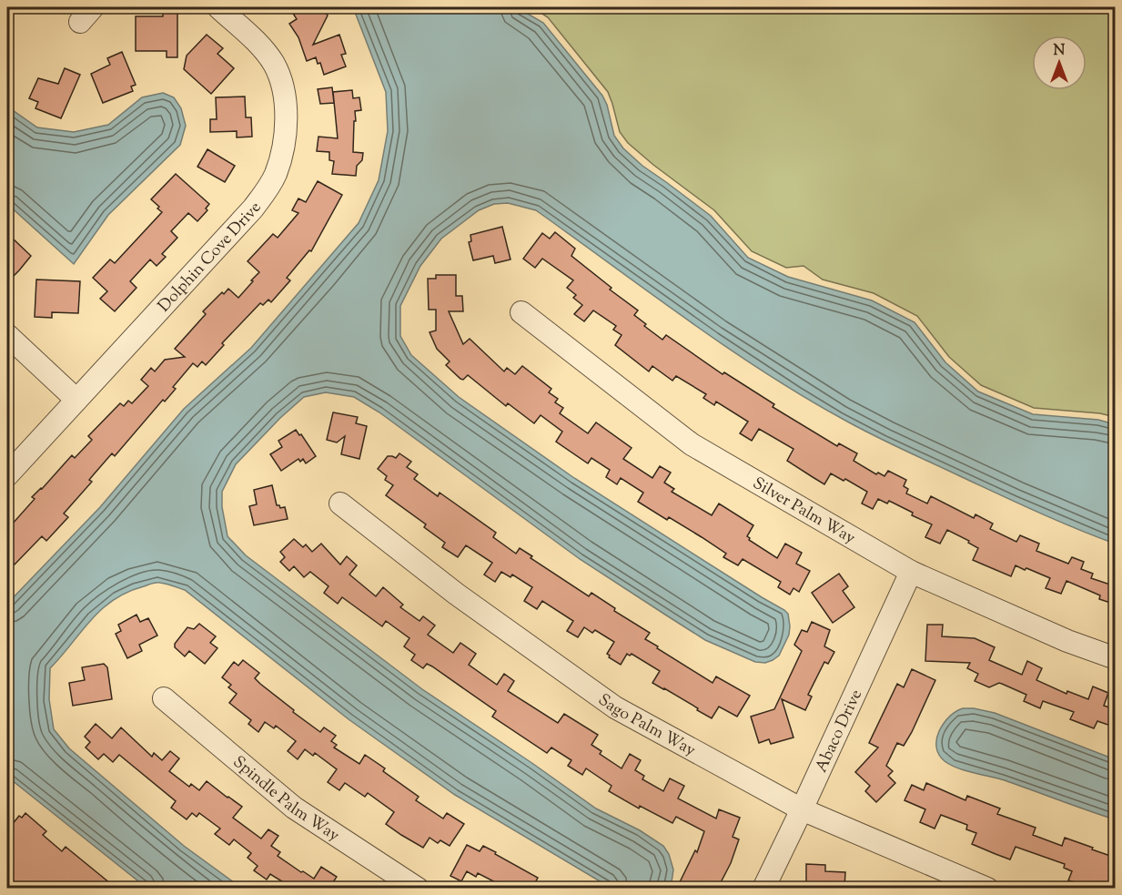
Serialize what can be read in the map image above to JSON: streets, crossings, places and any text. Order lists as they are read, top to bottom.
{
  "streets": {
    "street": [
      "Dolphin Cove Drive",
      "Silver Palm Way",
      "Sago Palm Way",
      "Abaco Drive",
      "Spindle Palm Way"
    ]
  },
  "crossings": [
    ["Silver Palm Way", "Abaco Drive"],
    ["Sago Palm Way", "Abaco Drive"]
  ],
  "north": "top"
}
